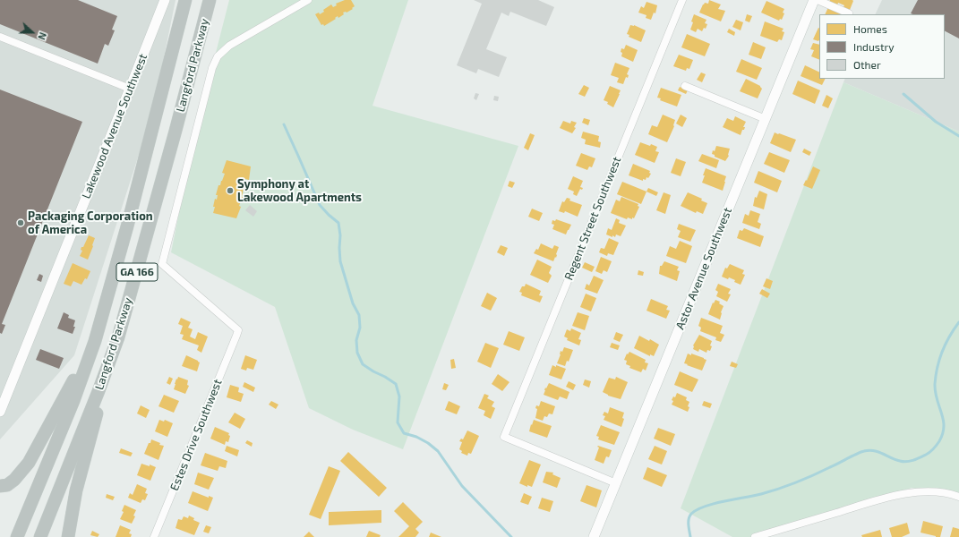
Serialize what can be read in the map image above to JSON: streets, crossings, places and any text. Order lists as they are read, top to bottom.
{
  "streets": {
    "highway": ["Langford Parkway", "GA 166"],
    "street": [
      "Lakewood Avenue Southwest",
      "Regent Street Southwest",
      "Astor Avenue Southwest",
      "Estes Drive Southwest"
    ]
  },
  "crossings": [
    ["Regent Street Southwest", "Astor Avenue Southwest"]
  ],
  "places": ["Symphony at Lakewood Apartments", "Packaging Corporation of America"],
  "legend": ["Homes", "Industry", "Other"],
  "north": "right"
}
